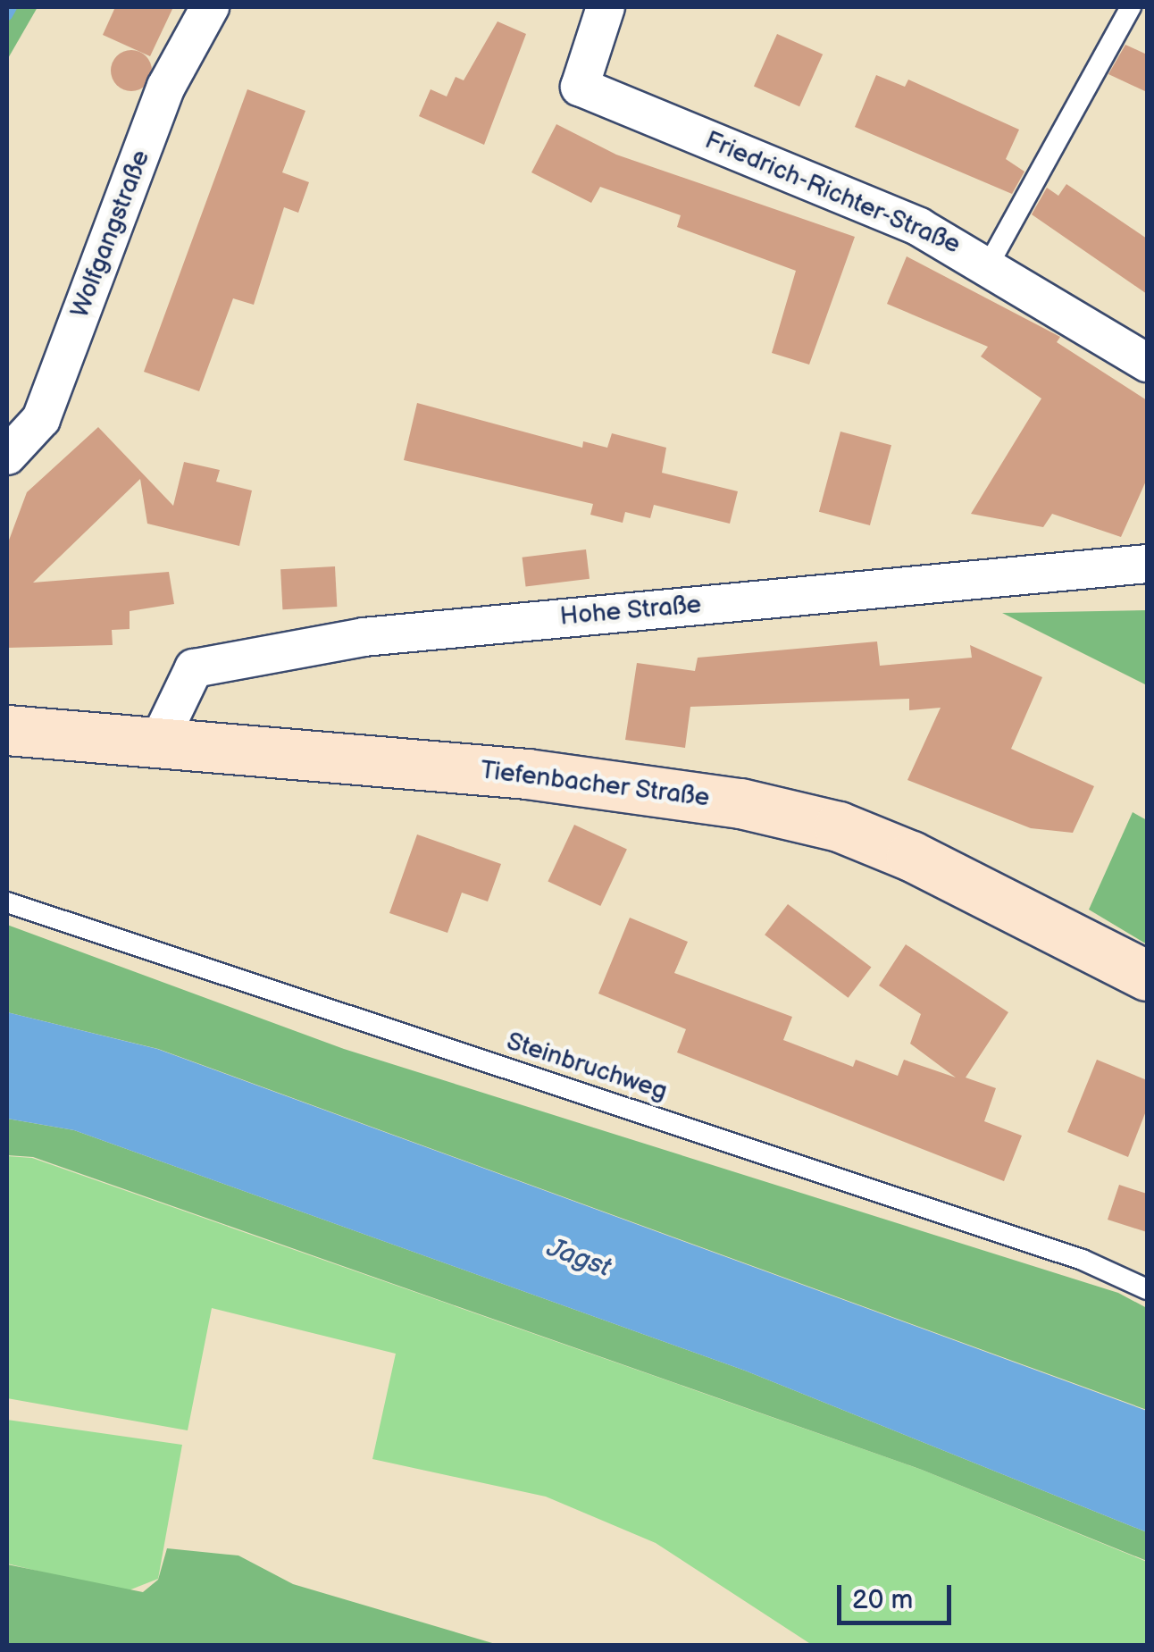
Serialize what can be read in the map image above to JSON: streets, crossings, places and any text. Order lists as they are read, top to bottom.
{
  "streets": {
    "main road": ["Tiefenbacher Straße"],
    "street": ["Friedrich-Richter-Straße", "Wolfgangstraße", "Hohe Straße"],
    "lane": ["Steinbruchweg"]
  },
  "crossings": [
    ["Hohe Straße", "Tiefenbacher Straße"]
  ],
  "water": ["Jagst"],
  "scale_bar": "20 m"
}
